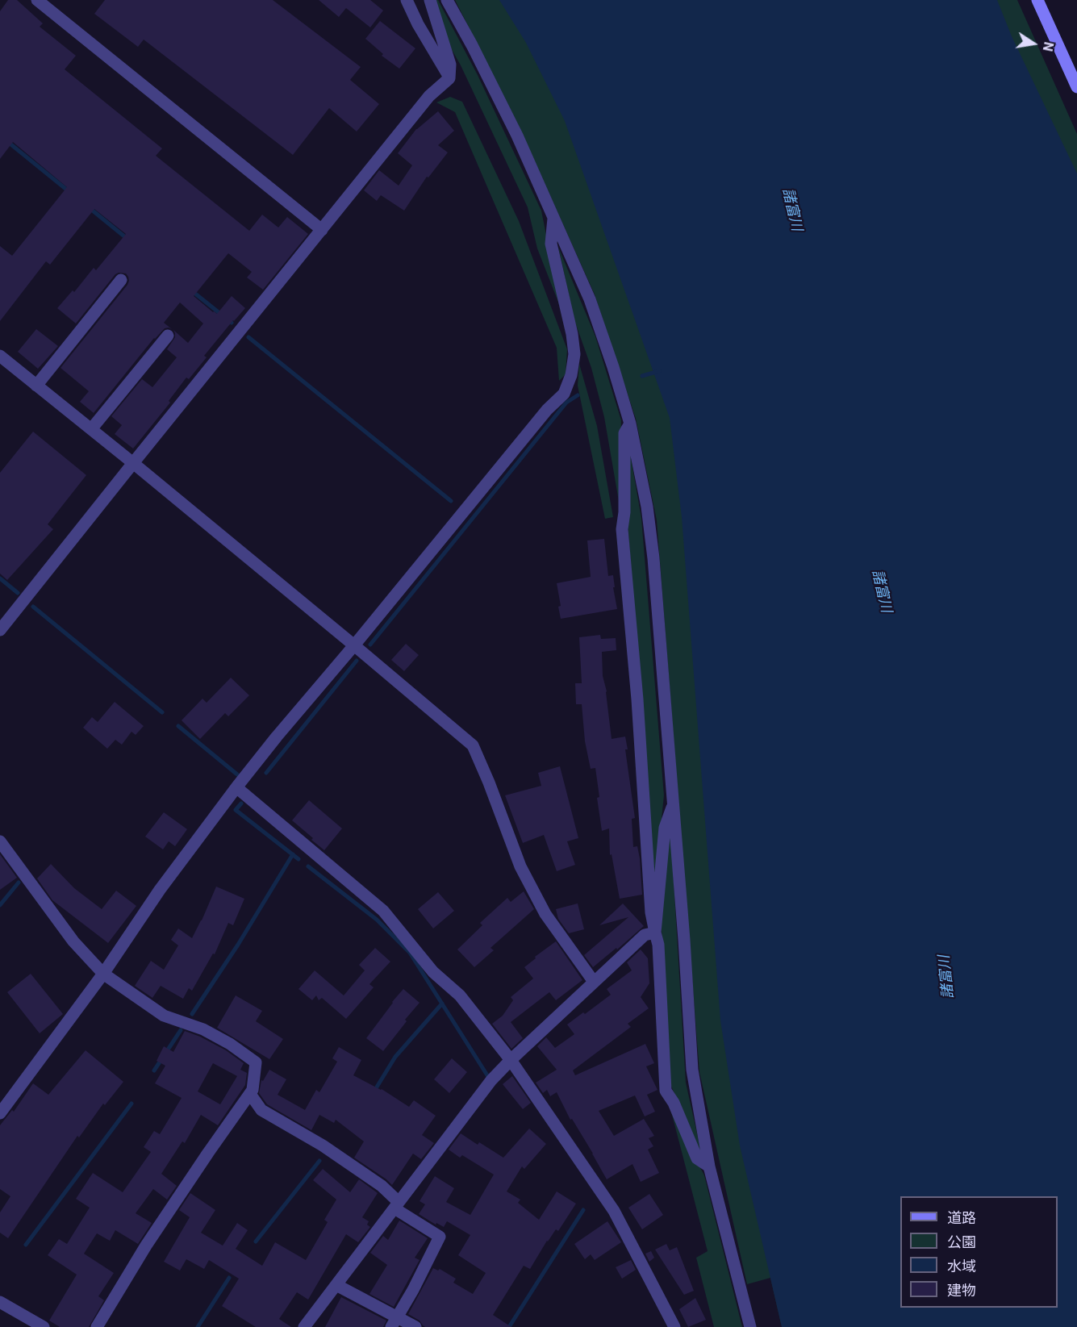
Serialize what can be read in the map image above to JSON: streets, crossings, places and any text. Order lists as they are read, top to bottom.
{
  "water": ["諸富川"],
  "legend": [
    "道路",
    "公園",
    "水域",
    "建物"
  ],
  "north": "right"
}
